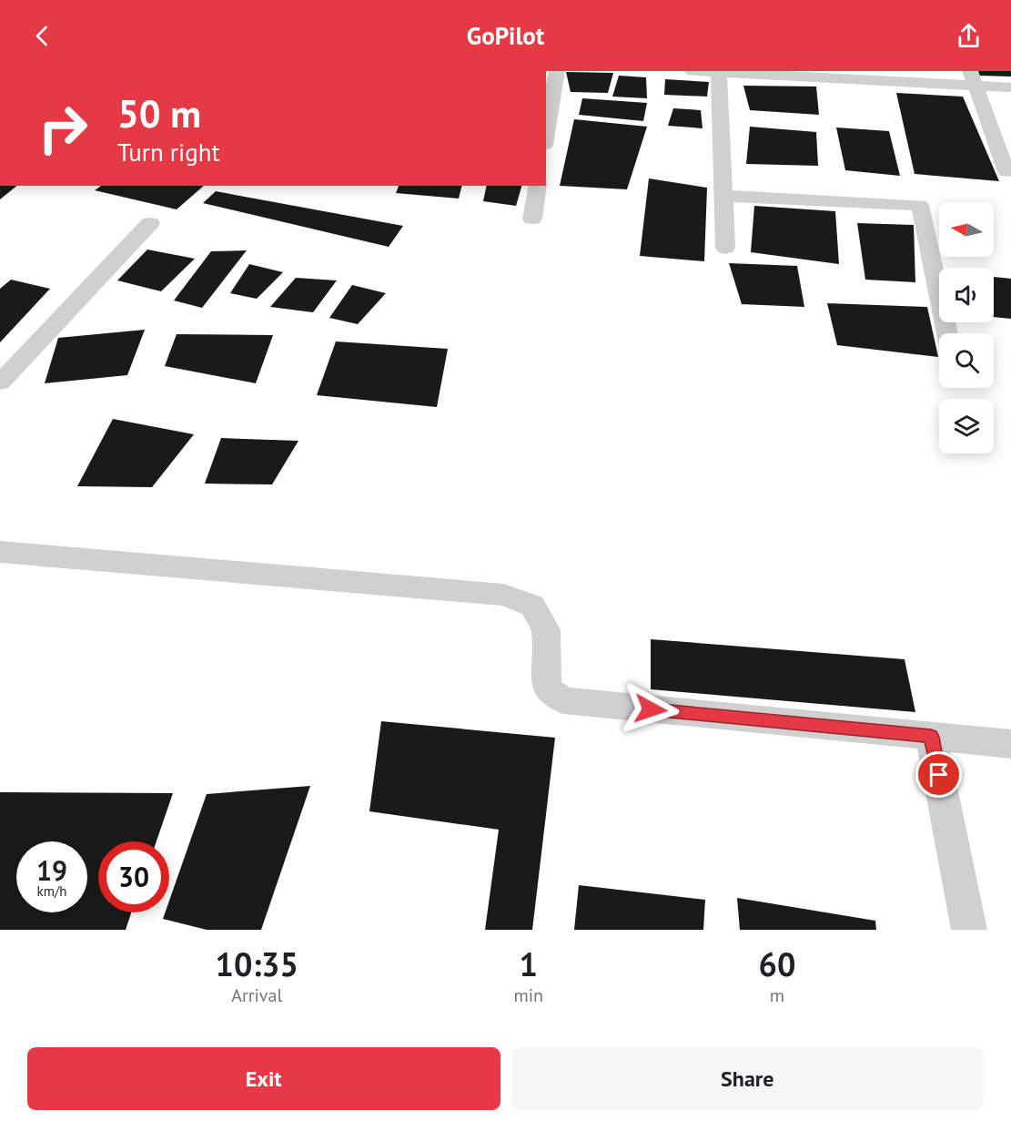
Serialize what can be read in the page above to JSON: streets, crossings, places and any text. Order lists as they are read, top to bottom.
{
  "north": "left",
  "page": {
    "header": "GoPilot",
    "turn": ["50 m", "Turn right"],
    "speed": "19 km/h",
    "limit": "30",
    "eta": [
      "10:35",
      "Arrival",
      "1",
      "min",
      "60",
      "m"
    ],
    "buttons": ["Exit", "Share"]
  }
}
